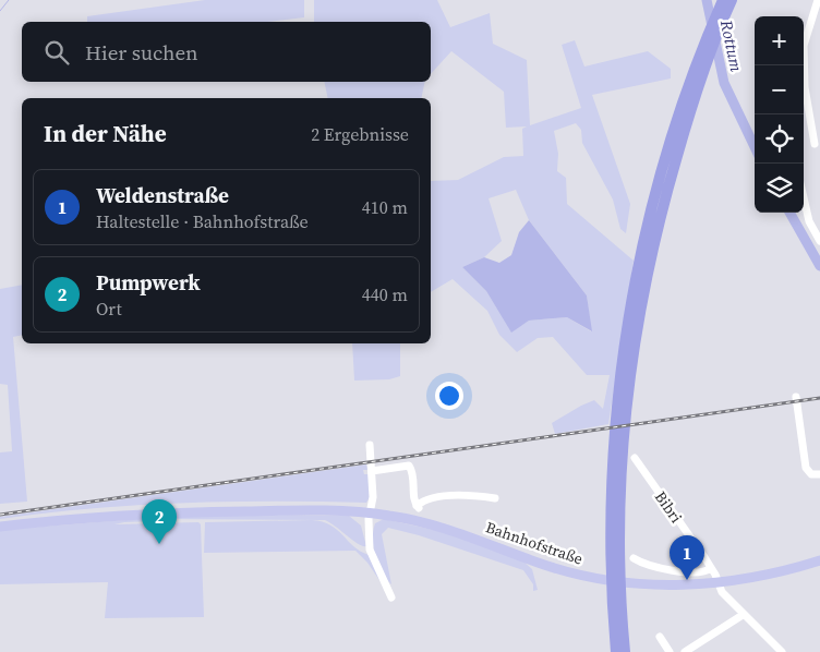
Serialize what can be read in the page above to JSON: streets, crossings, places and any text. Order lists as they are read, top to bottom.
{
  "streets": {
    "main road": ["Bahnhofstraße"],
    "street": ["Bibri"]
  },
  "crossings": [
    ["Bibri", "Bahnhofstraße"]
  ],
  "water": ["Rottum"],
  "page": {
    "map_buttons": ["+", "−"],
    "search": "Hier suchen",
    "heading": ["In der Nähe", "2 Ergebnisse"],
    "list": [
      {
        "mark": "1",
        "name": "Weldenstraße",
        "note": "Haltestelle · Bahnhofstraße",
        "value": "410 m"
      },
      {
        "mark": "2",
        "name": "Pumpwerk",
        "note": "Ort",
        "value": "440 m"
      }
    ],
    "pins": ["2", "1"]
  }
}
